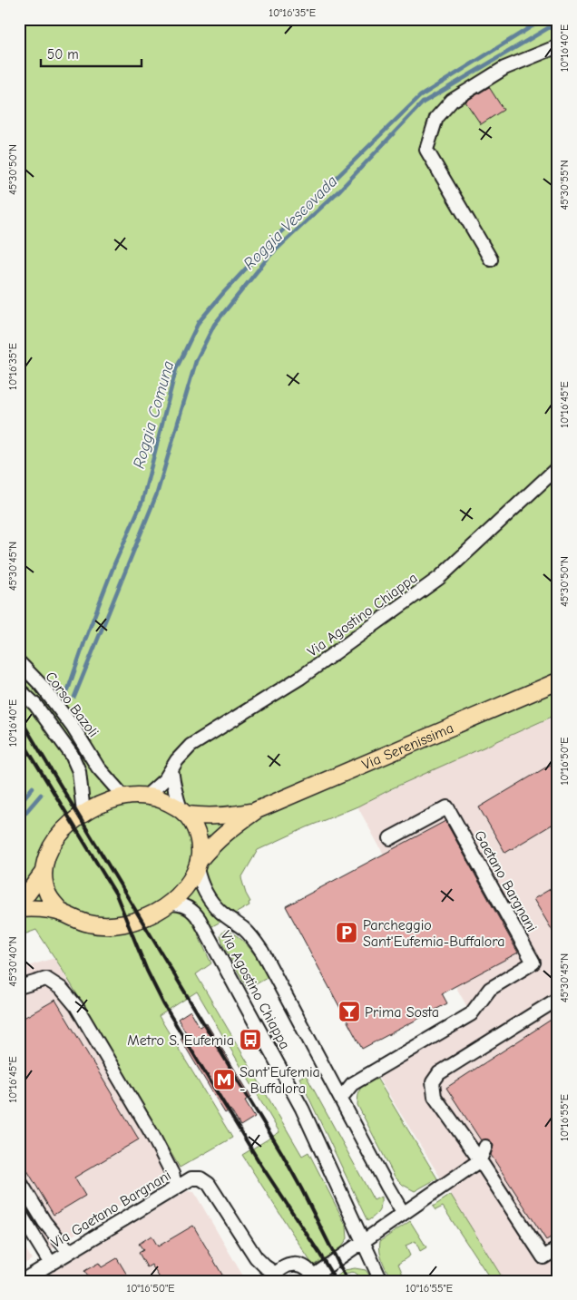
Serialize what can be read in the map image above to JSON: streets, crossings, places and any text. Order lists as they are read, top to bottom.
{
  "streets": {
    "main road": ["Via Serenissima"],
    "street": [
      "Via Agostino Chiappa",
      "Corso Bazoli",
      "Gaetano Bargnani",
      "Via Gaetano Bargnani"
    ]
  },
  "crossings": [
    ["Via Agostino Chiappa", "Corso Bazoli"],
    ["Via Agostino Chiappa", "Via Serenissima"],
    ["Via Agostino Chiappa", "Gaetano Bargnani"],
    ["Corso Bazoli", "Via Serenissima"]
  ],
  "water": ["Roggia Vescovada", "Roggia Comuna"],
  "places": {
    "parking": ["Parcheggio Sant'Eufemia-Buffalora"],
    "bar": ["Prima Sosta"],
    "bus stop": ["Metro S. Eufemia"],
    "metro station": ["Sant'Eufemia - Buffalora"]
  },
  "scale_bar": "50 m",
  "coordinates": [
    "10°16'35\"E",
    "10°16'40\"E",
    "45°30'50\"N",
    "45°30'55\"N",
    "10°16'45\"E",
    "45°30'45\"N",
    "10°16'50\"E",
    "45°30'40\"N",
    "10°16'55\"E"
  ]
}
